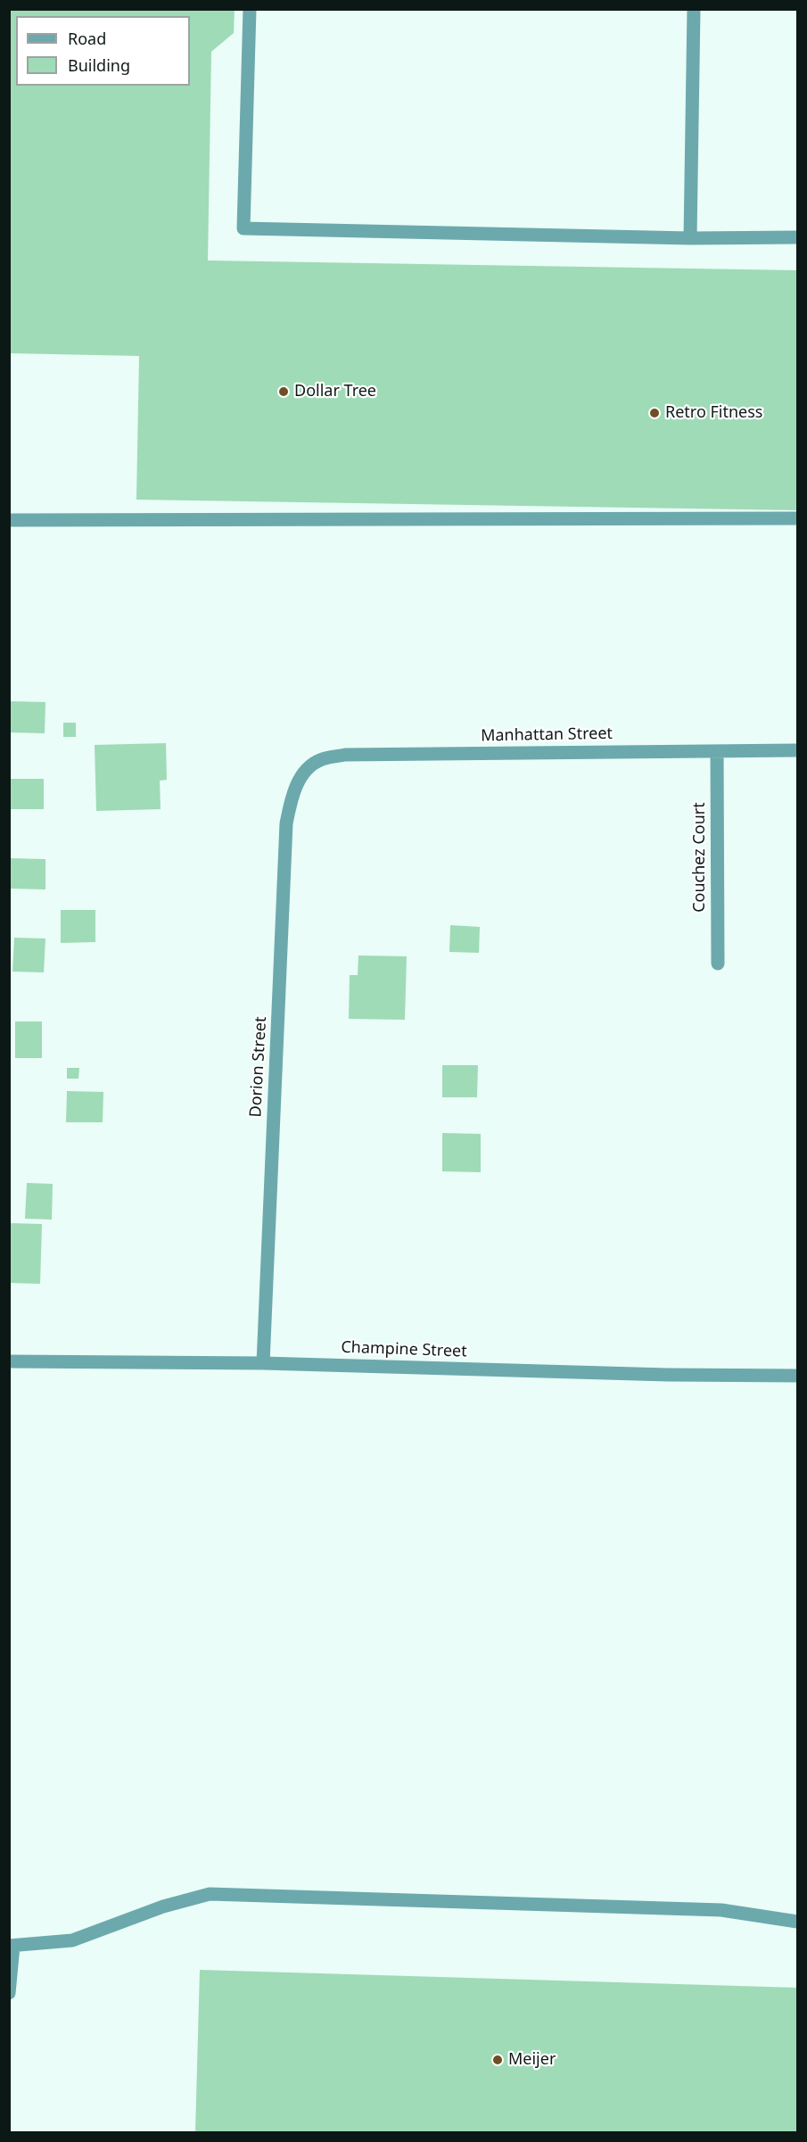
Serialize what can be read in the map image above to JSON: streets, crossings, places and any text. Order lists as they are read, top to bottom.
{
  "streets": {
    "street": [
      "Manhattan Street",
      "Couchez Court",
      "Dorion Street",
      "Champine Street"
    ]
  },
  "crossings": [
    ["Manhattan Street", "Couchez Court"],
    ["Manhattan Street", "Dorion Street"],
    ["Dorion Street", "Champine Street"]
  ],
  "places": ["Dollar Tree", "Retro Fitness", "Meijer"],
  "legend": ["Road", "Building"]
}
